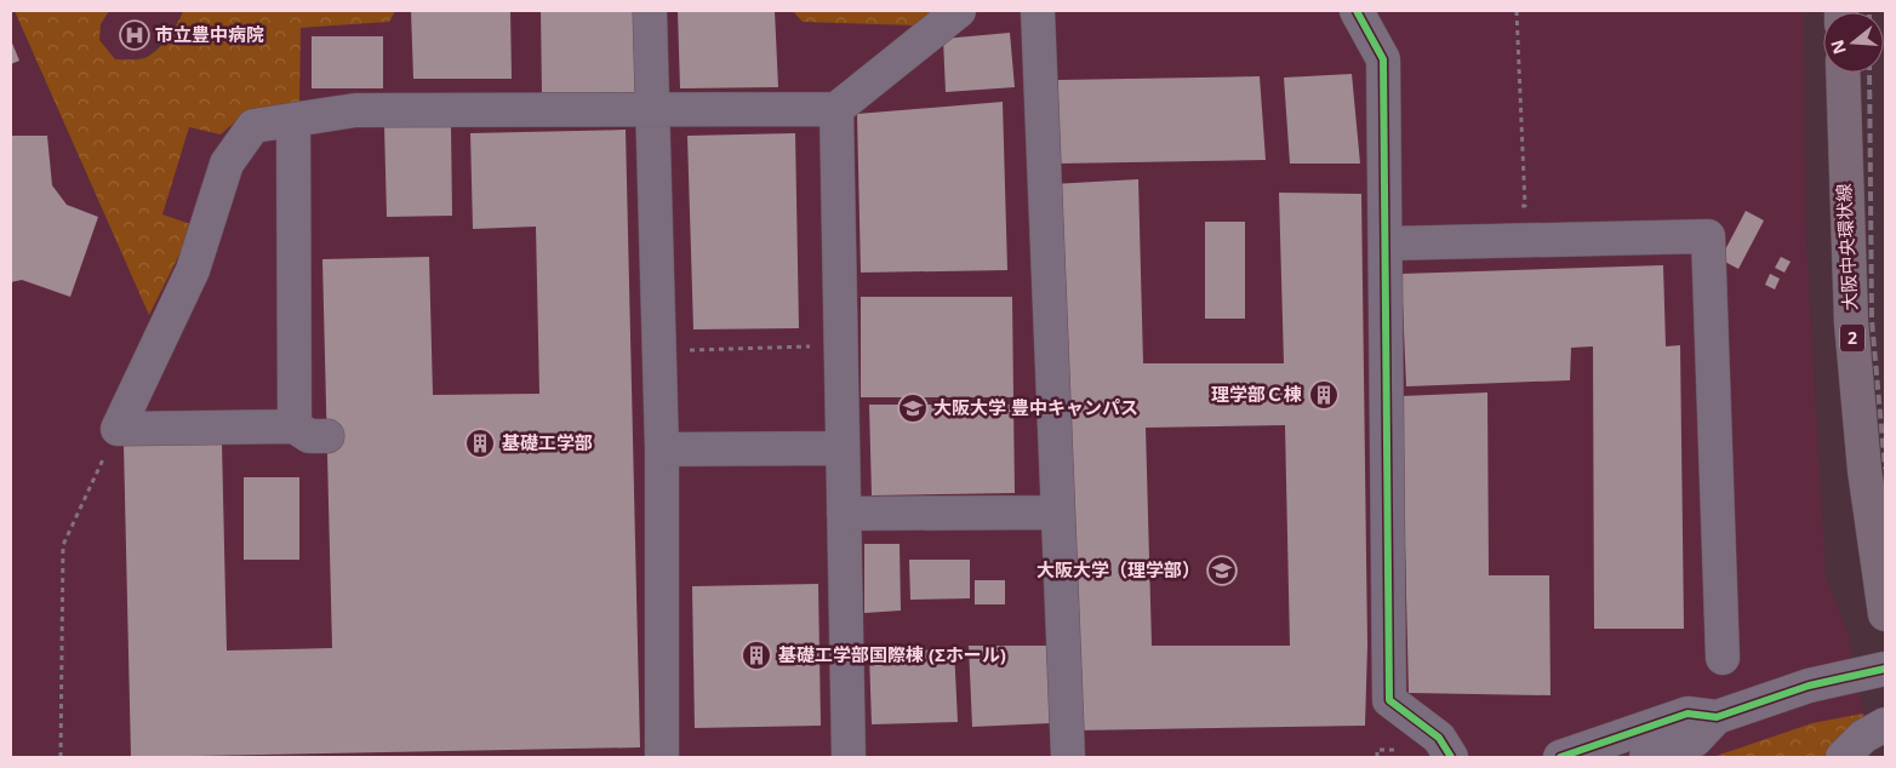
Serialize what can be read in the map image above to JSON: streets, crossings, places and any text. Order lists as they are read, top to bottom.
{
  "streets": {
    "main road": ["大阪中央環状線", "2"]
  },
  "places": {
    "hospital": ["市立豊中病院"],
    "building": ["理学部Ｃ棟", "基礎工学部", "基礎工学部国際棟 (Σホール)"],
    "school or university": ["大阪大学 豊中キャンパス", "大阪大学（理学部）"]
  },
  "north": "left"
}
